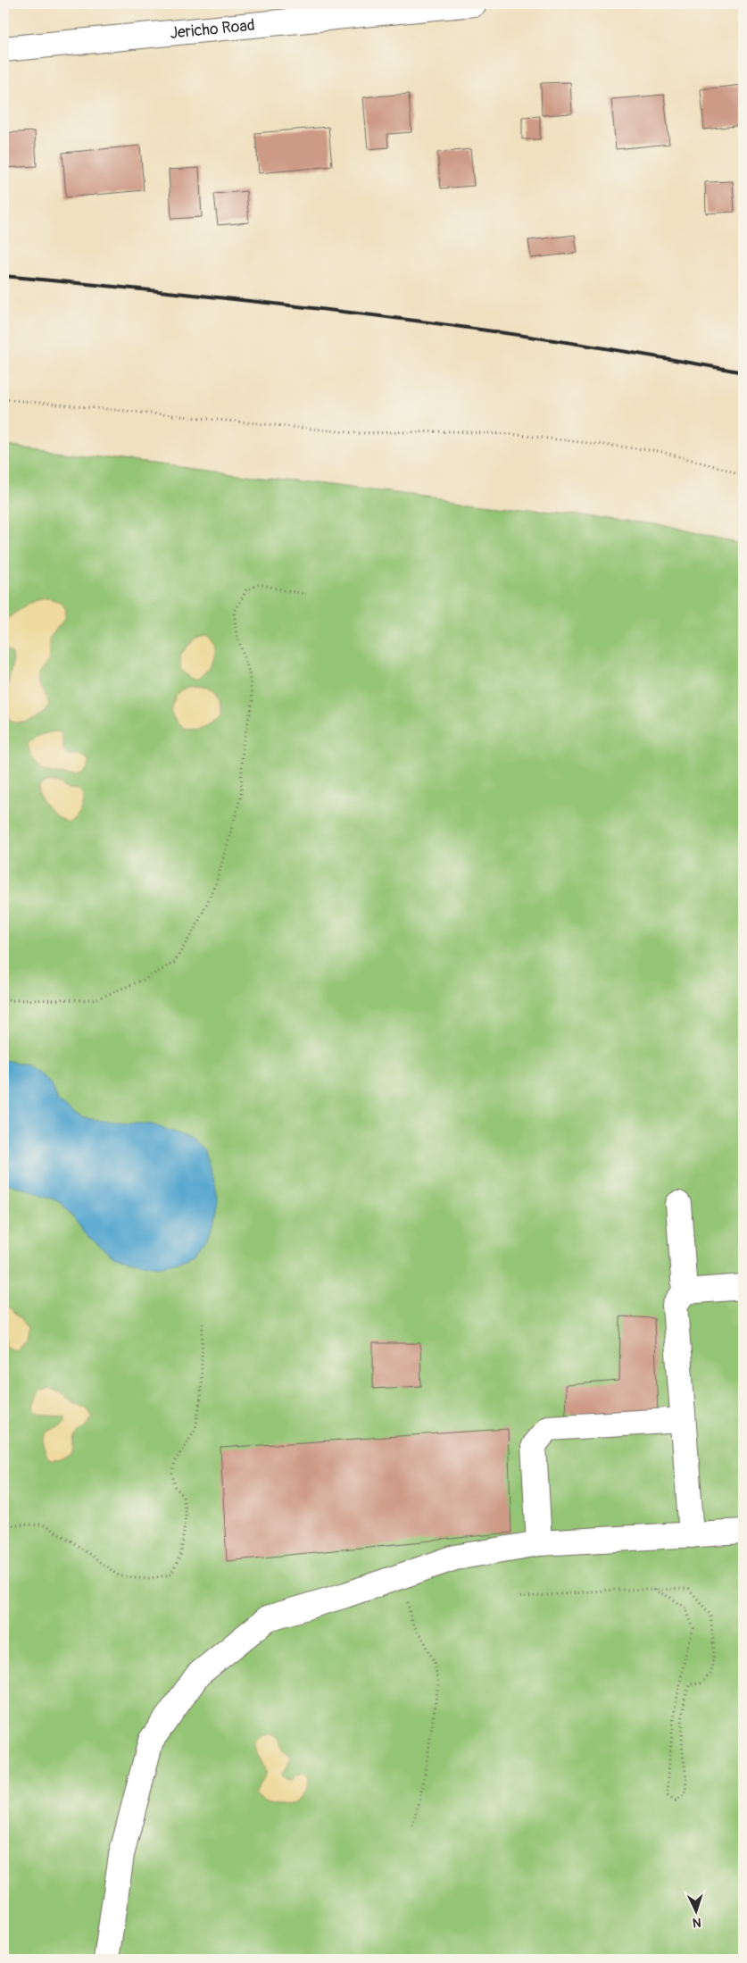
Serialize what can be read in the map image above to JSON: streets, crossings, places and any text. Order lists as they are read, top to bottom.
{
  "streets": {
    "main road": ["Jericho Road"]
  },
  "north": "bottom"
}
